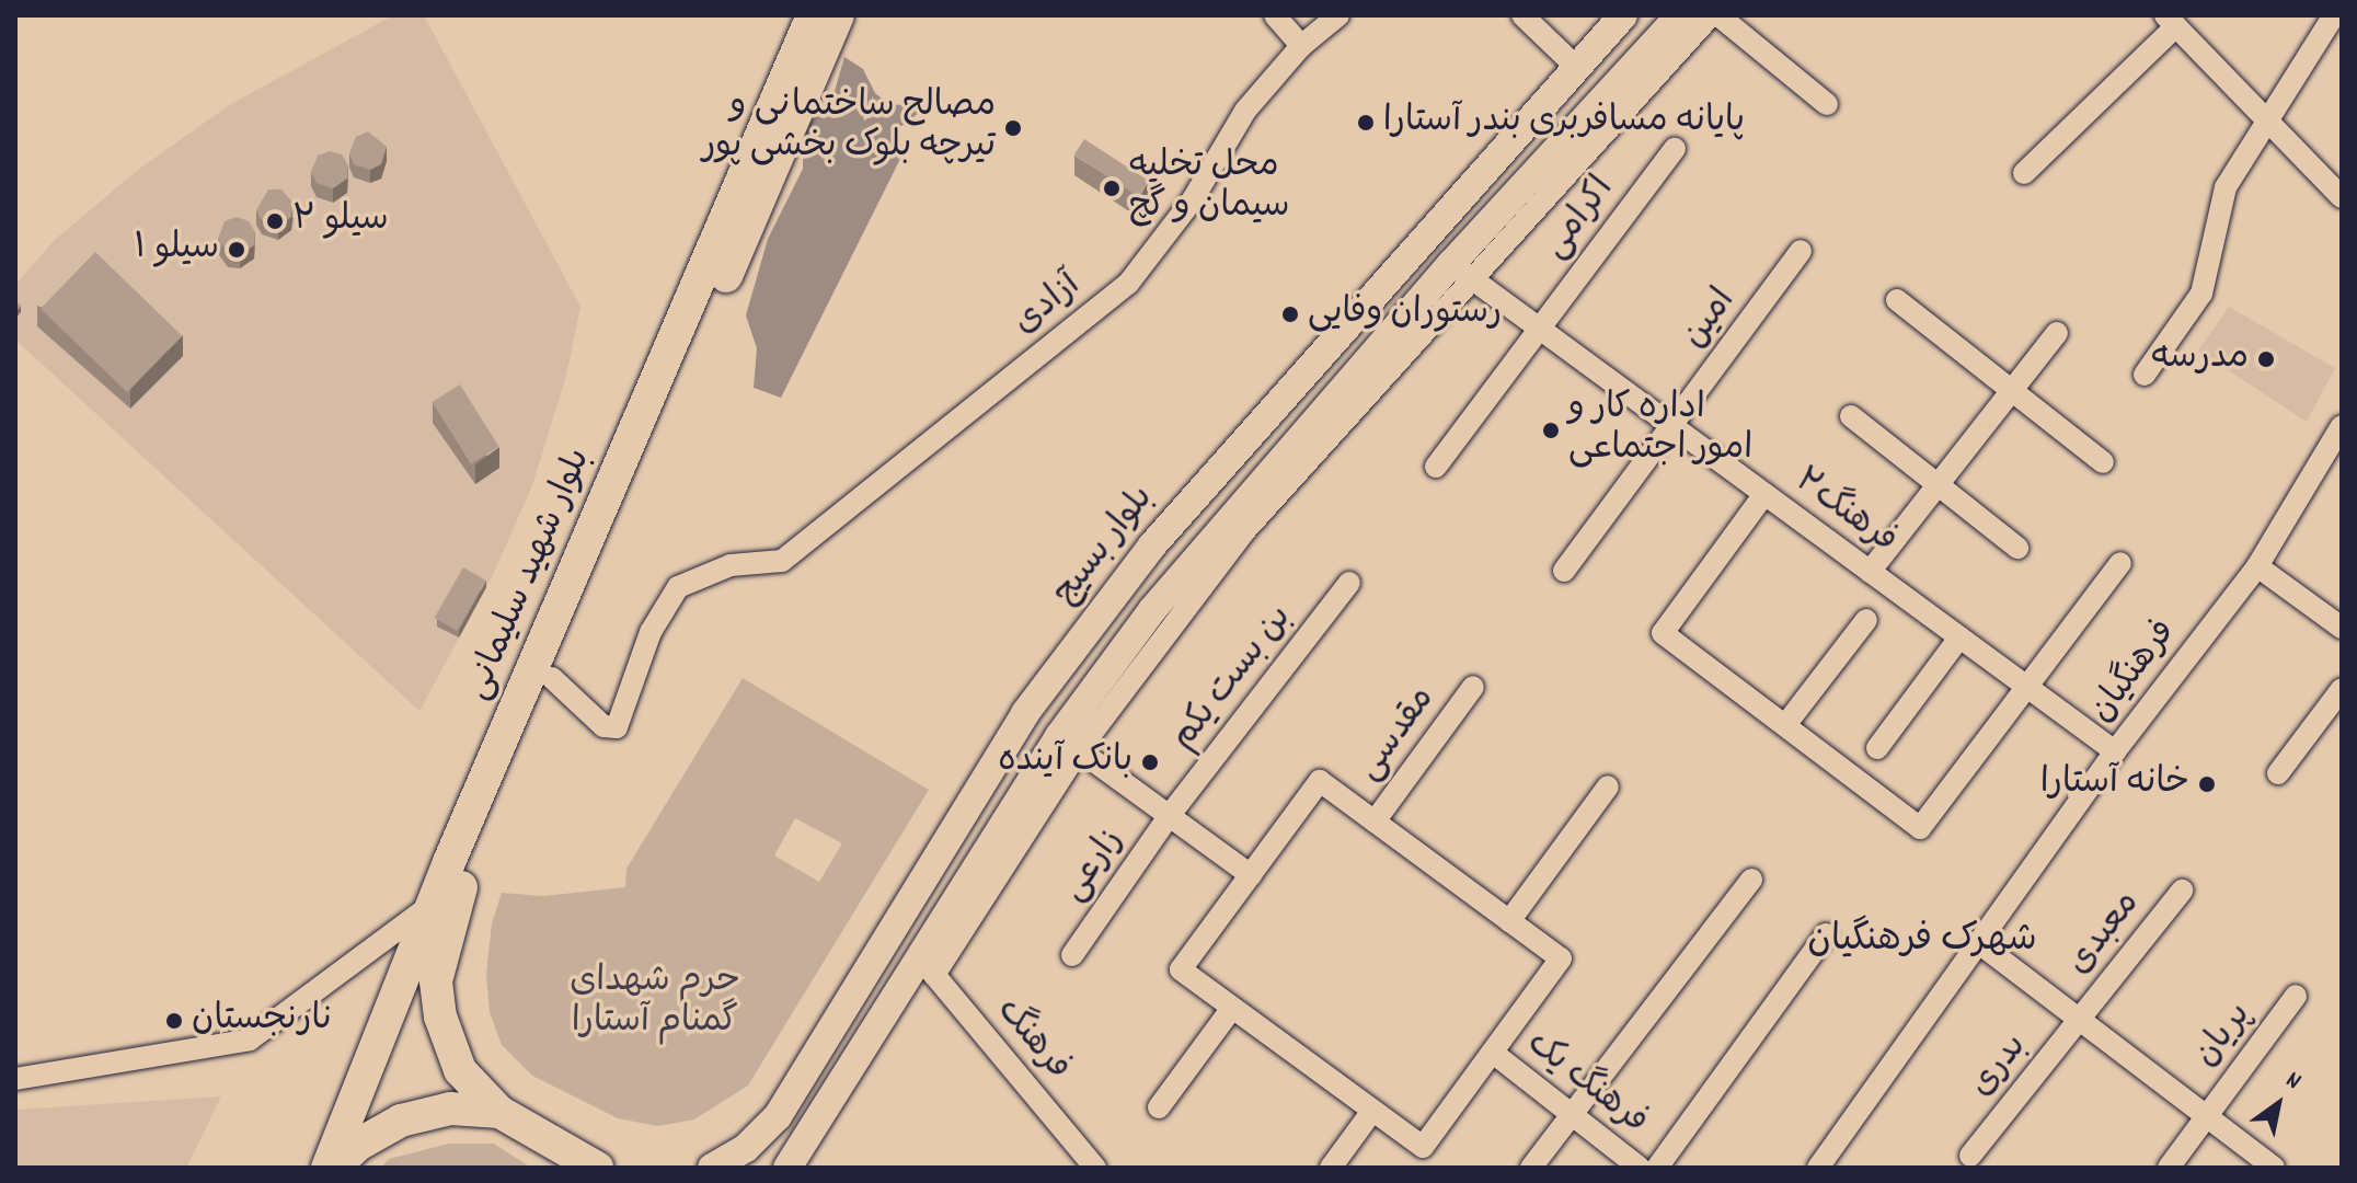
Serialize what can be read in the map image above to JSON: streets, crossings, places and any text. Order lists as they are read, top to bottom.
{
  "streets": {
    "highway": ["بلوار شهید سلیمانی"],
    "main road": ["بلوار بسیج"],
    "street": [
      "اکرامی",
      "آزادی",
      "امین",
      "فرهنگ۲",
      "فرهنگیان",
      "بن بست یکم",
      "مقدسی",
      "زارعی",
      "معبدی",
      "پریان",
      "فرهنگ",
      "بدری",
      "فرهنگ یک"
    ]
  },
  "crossings": [
    ["اکرامی", "فرهنگ۲"],
    ["آزادی", "بلوار شهید سلیمانی"],
    ["امین", "فرهنگ۲"],
    ["فرهنگ۲", "فرهنگیان"],
    ["بن بست یکم", "زارعی"],
    ["معبدی", "بدری"]
  ],
  "districts": ["شهرک فرهنگیان"],
  "parks": ["حرم شهدای گمنام آستارا"],
  "places": [
    "پایانه مسافربری بندر آستارا",
    "مصالح ساختمانی و تیرچه بلوک بخشی پور",
    "محل تخلیه سیمان و گچ",
    "سیلو ۲",
    "سیلو ۱",
    "رستوران وفایی",
    "مدرسه",
    "اداره کار و امور اجتماعی",
    "بانک آینده",
    "خانه آستارا",
    "نارنجستان"
  ],
  "north": "top right"
}
